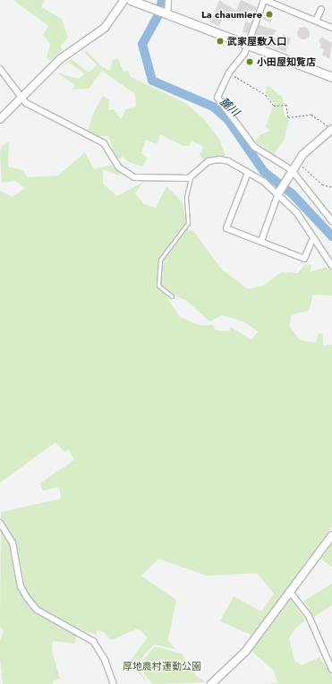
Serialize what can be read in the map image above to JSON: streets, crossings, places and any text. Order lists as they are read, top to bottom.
{
  "water": ["麓川"],
  "parks": ["厚地農村運動公園"],
  "places": ["La chaumiere", "武家屋敷入口", "小田屋知覧店"]
}
